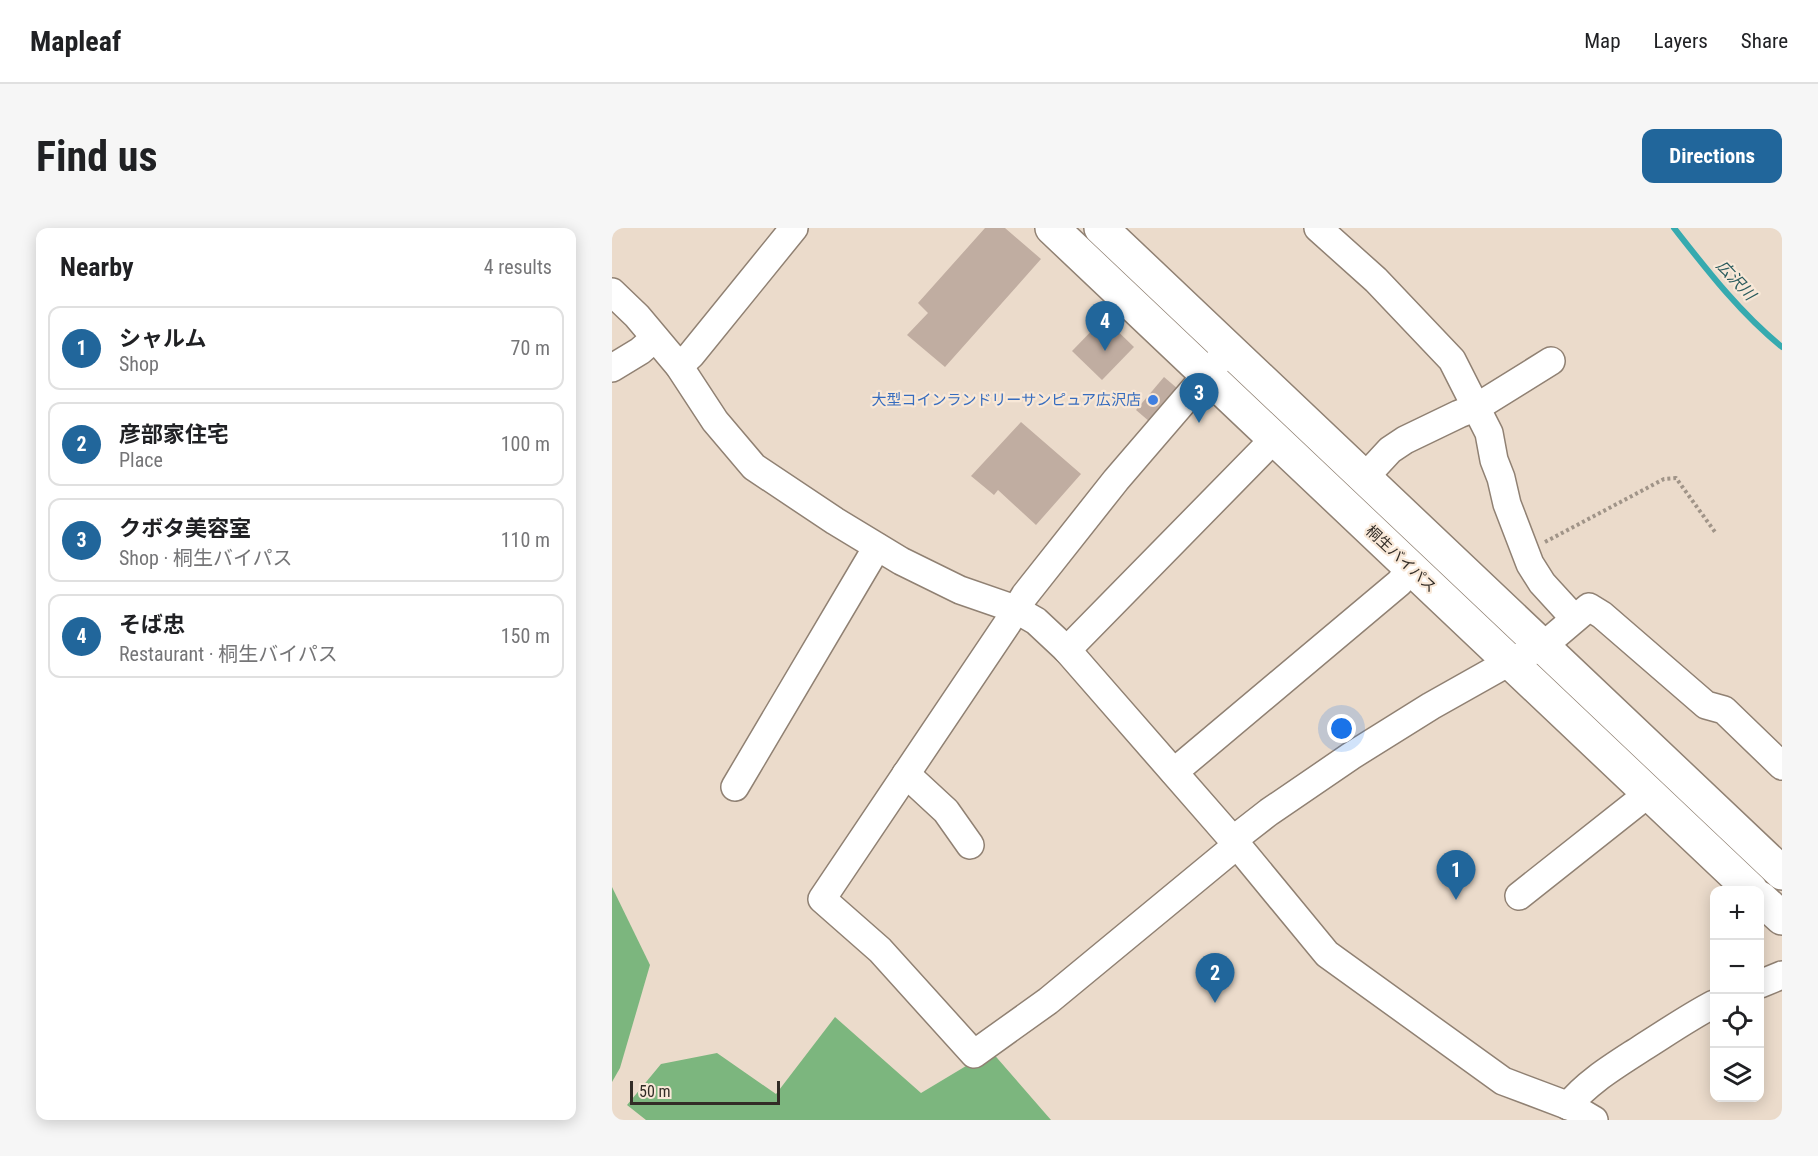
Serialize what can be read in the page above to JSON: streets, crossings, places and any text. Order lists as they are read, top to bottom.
{
  "streets": {
    "highway": ["桐生バイパス"]
  },
  "water": ["広沢川"],
  "places": ["大型コインランドリーサンピュア広沢店"],
  "scale_bar": "50 m",
  "page": {
    "header": "Mapleaf",
    "nav": ["Map", "Layers", "Share"],
    "buttons": "Directions",
    "title": "Find us",
    "heading": ["Nearby", "4 results"],
    "pins": [
      "4",
      "3",
      "1",
      "2"
    ],
    "list": [
      {
        "mark": "1",
        "name": "シャルム",
        "note": "Shop",
        "value": "70 m"
      },
      {
        "mark": "2",
        "name": "彦部家住宅",
        "note": "Place",
        "value": "100 m"
      },
      {
        "mark": "3",
        "name": "クボタ美容室",
        "note": "Shop · 桐生バイパス",
        "value": "110 m"
      },
      {
        "mark": "4",
        "name": "そば忠",
        "note": "Restaurant · 桐生バイパス",
        "value": "150 m"
      }
    ],
    "map_buttons": ["+", "−"],
    "scale": "50 m"
  }
}
